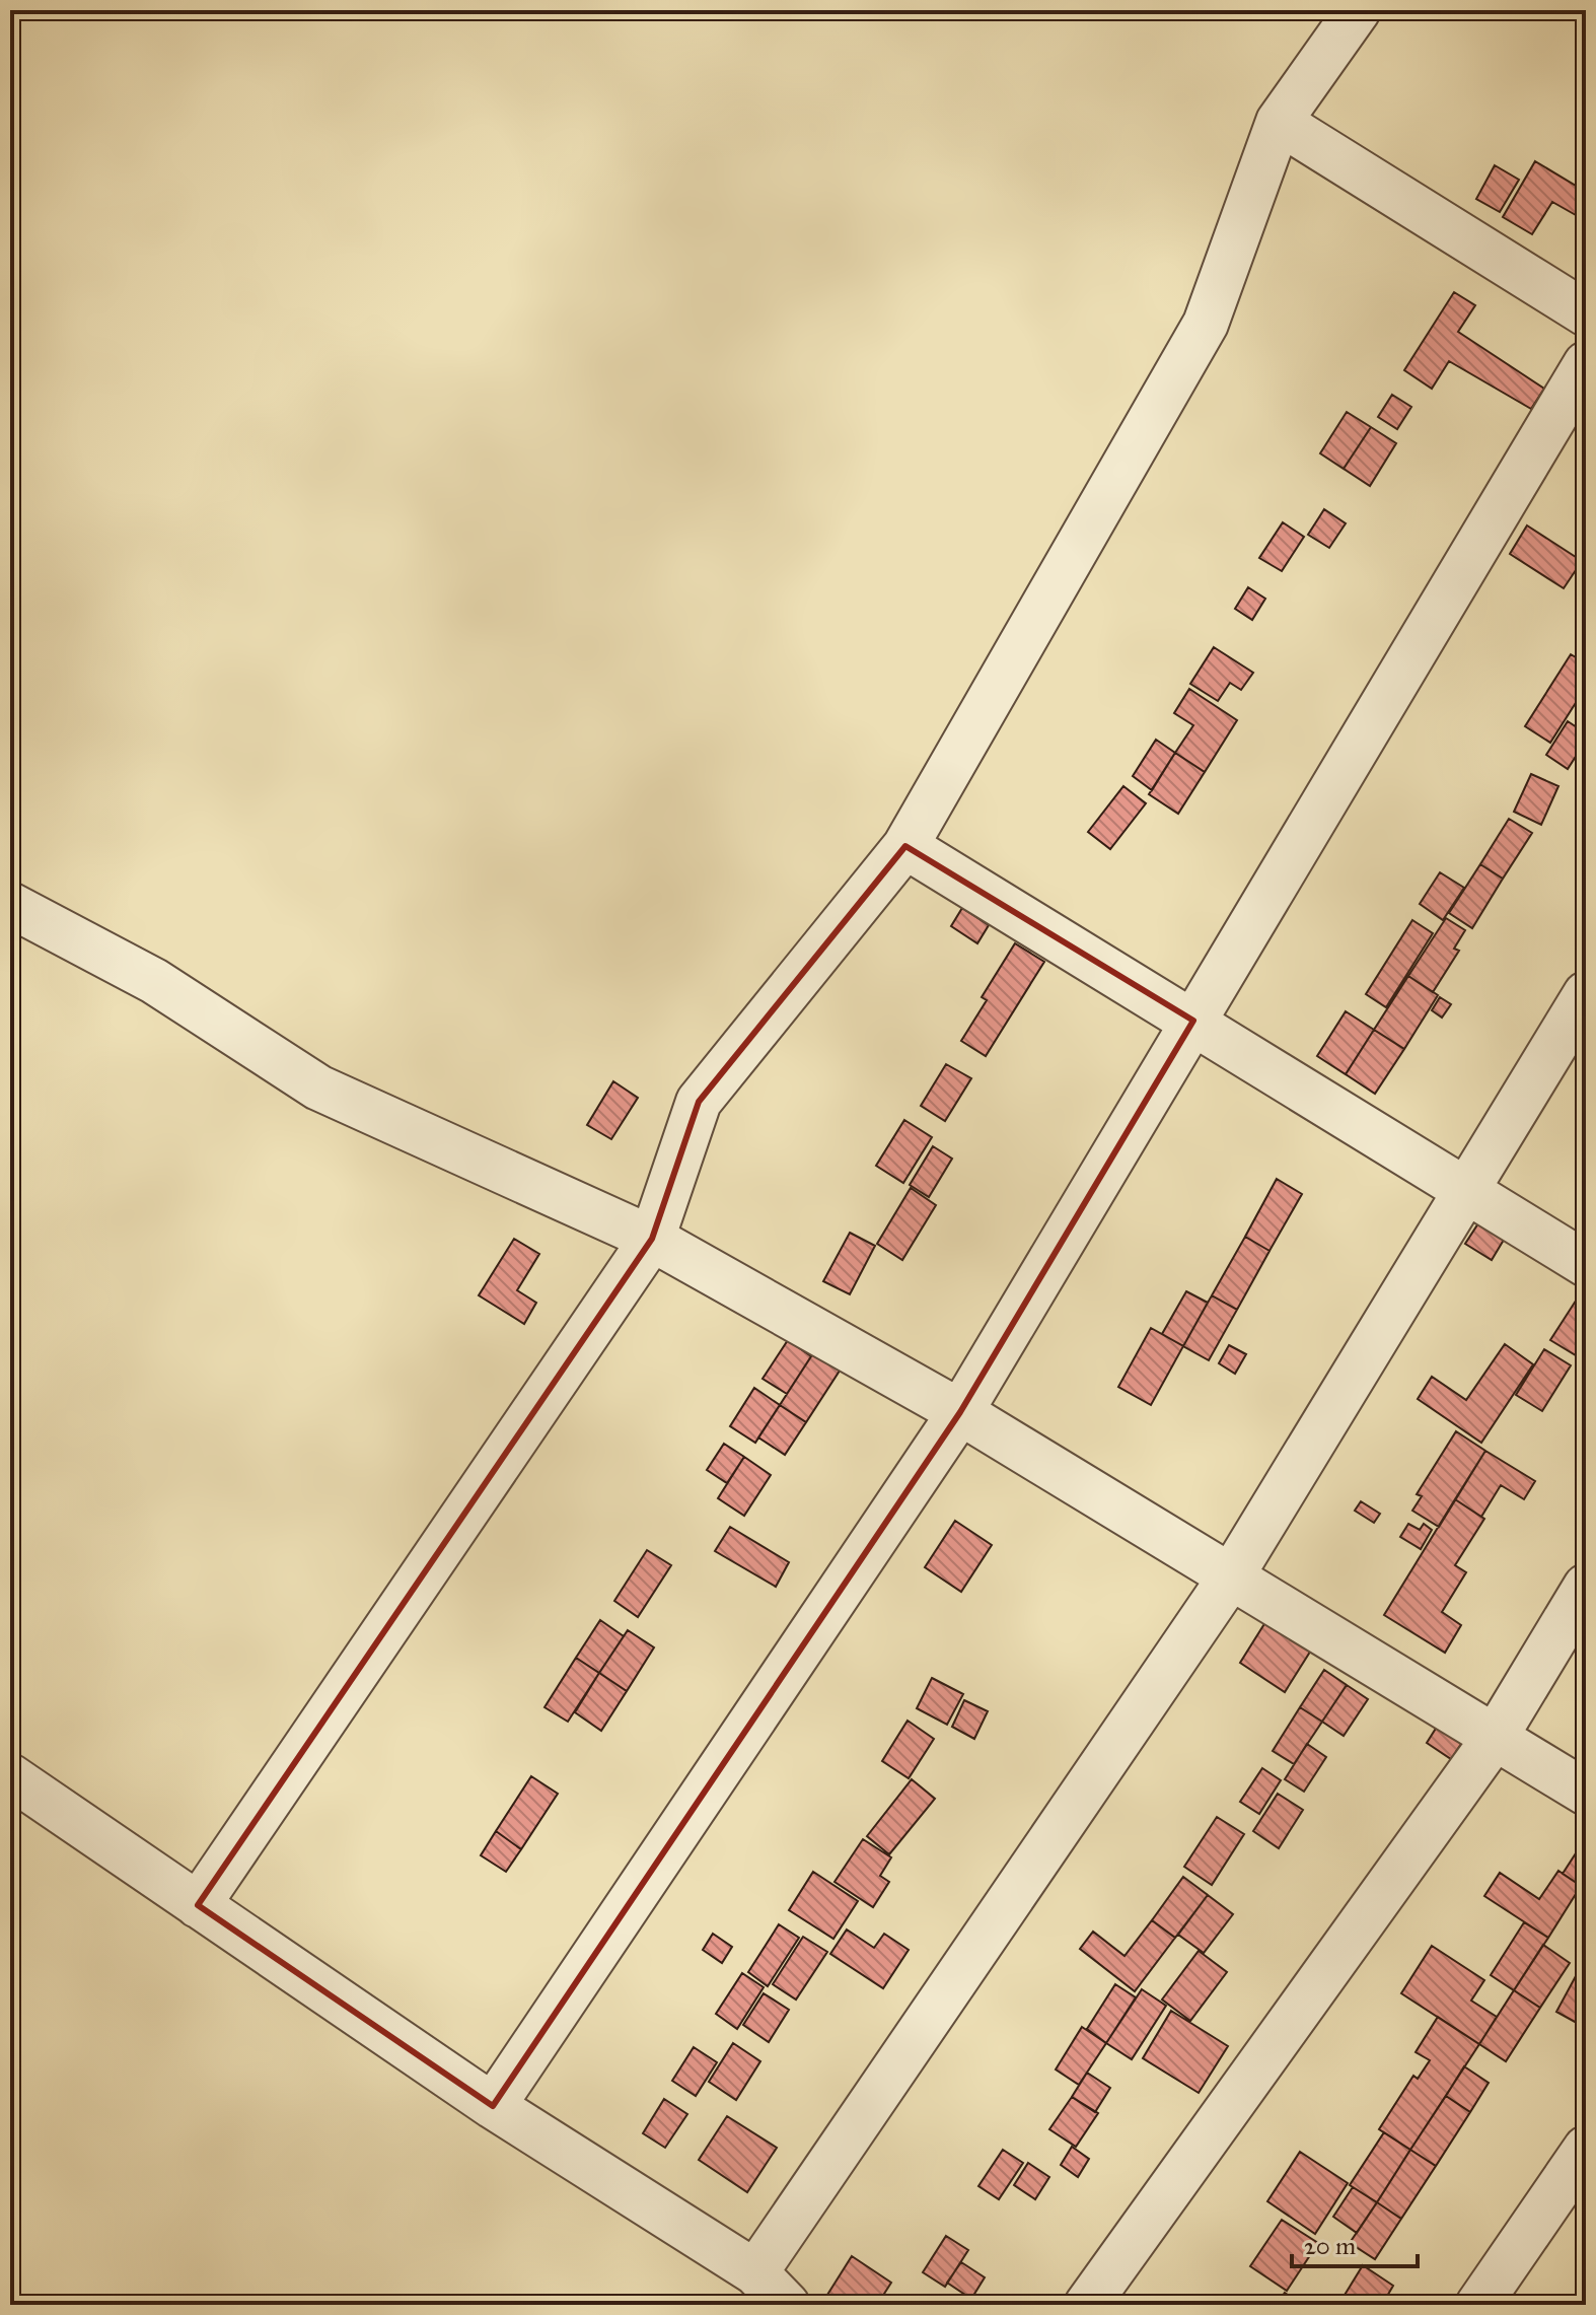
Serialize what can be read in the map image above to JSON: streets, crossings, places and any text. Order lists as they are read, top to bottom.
{
  "scale_bar": "20 m"
}
